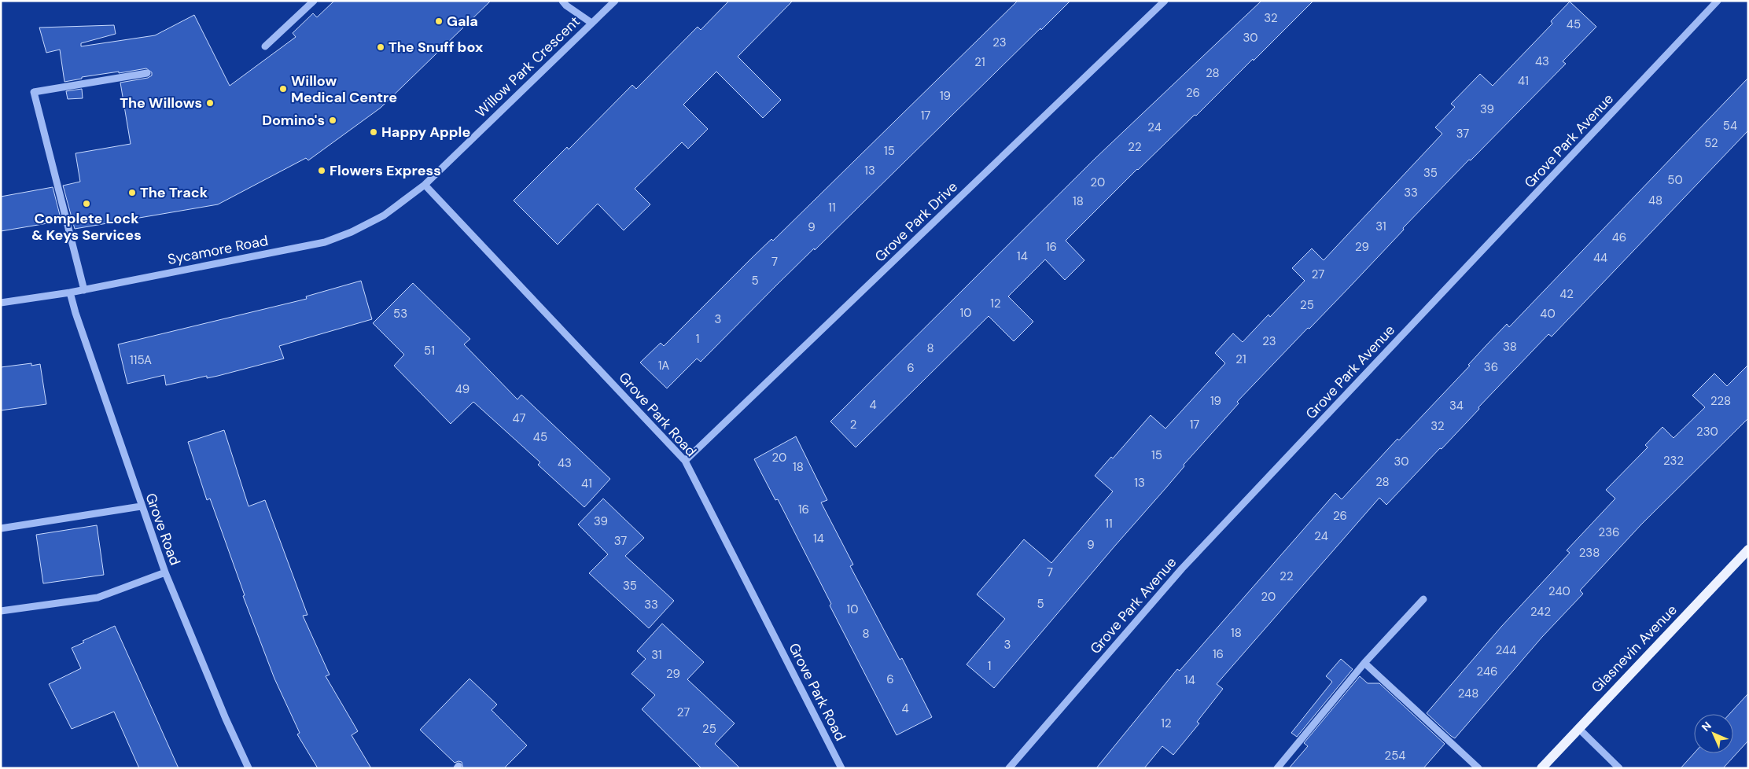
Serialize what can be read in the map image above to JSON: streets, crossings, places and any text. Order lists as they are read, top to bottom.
{
  "streets": {
    "main road": ["Glasnevin Avenue"],
    "street": [
      "Willow Park Crescent",
      "Grove Park Avenue",
      "Grove Park Drive",
      "Sycamore Road",
      "Grove Park Road",
      "Grove Road"
    ]
  },
  "crossings": [
    ["Willow Park Crescent", "Sycamore Road"],
    ["Willow Park Crescent", "Grove Park Road"],
    ["Grove Park Drive", "Grove Park Road"],
    ["Sycamore Road", "Grove Park Road"],
    ["Sycamore Road", "Grove Road"]
  ],
  "places": [
    "Gala",
    "The Snuff box",
    "Willow Medical Centre",
    "The Willows",
    "Domino's",
    "Happy Apple",
    "Flowers Express",
    "The Track",
    "Complete Lock & Keys Services"
  ],
  "house_numbers": [
    "32",
    "45",
    "30",
    "23",
    "43",
    "21",
    "28",
    "41",
    "26",
    "19",
    "39",
    "17",
    "54",
    "24",
    "37",
    "52",
    "22",
    "15",
    "13",
    "35",
    "50",
    "20",
    "33",
    "48",
    "18",
    "11",
    "31",
    "9",
    "46",
    "16",
    "29",
    "14",
    "44",
    "7",
    "27",
    "5",
    "42",
    "12",
    "25",
    "10",
    "53",
    "40",
    "3",
    "1",
    "23",
    "38",
    "8",
    "51",
    "21",
    "115A",
    "1A",
    "36",
    "6",
    "49",
    "19",
    "228",
    "4",
    "34",
    "47",
    "2",
    "17",
    "32",
    "230",
    "45",
    "15",
    "20",
    "232",
    "30",
    "43",
    "18",
    "28",
    "13",
    "41",
    "16",
    "26",
    "39",
    "11",
    "236",
    "24",
    "14",
    "37",
    "9",
    "238",
    "7",
    "22",
    "35",
    "240",
    "20",
    "5",
    "33",
    "10",
    "242",
    "18",
    "8",
    "3",
    "244",
    "16",
    "31",
    "1",
    "246",
    "29",
    "6",
    "14",
    "248",
    "4",
    "27",
    "12",
    "25",
    "254"
  ],
  "north": "top left"
}
